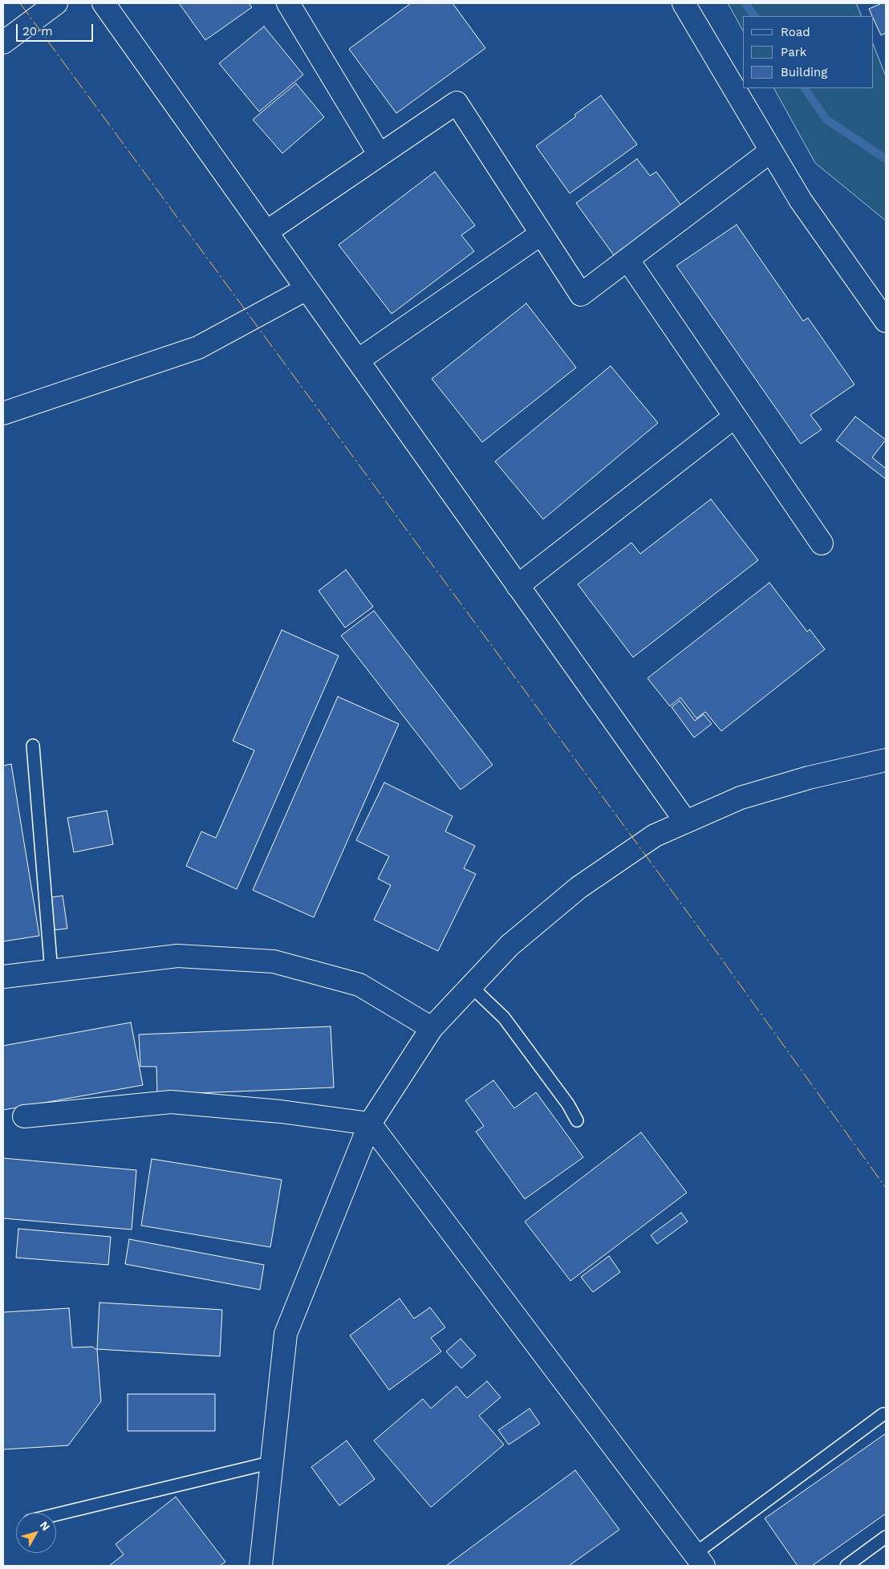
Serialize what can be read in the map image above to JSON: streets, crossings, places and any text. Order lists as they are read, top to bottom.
{
  "legend": ["Road", "Park", "Building"],
  "scale_bar": "20 m",
  "north": "top right"
}
